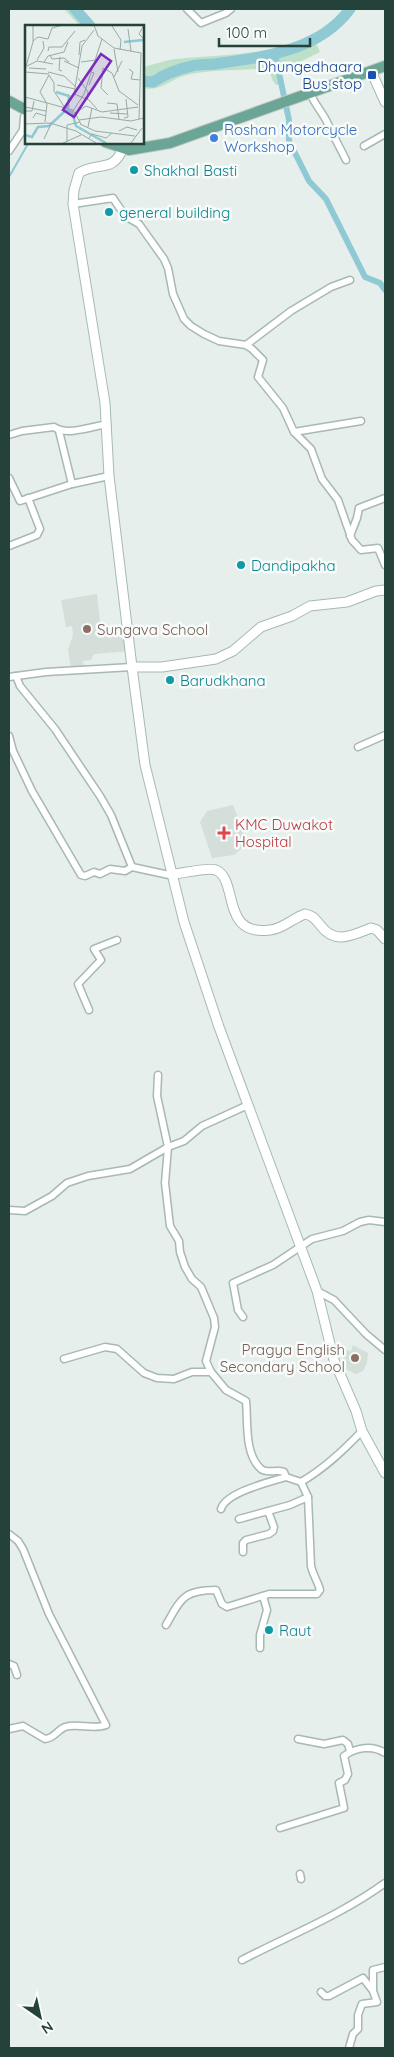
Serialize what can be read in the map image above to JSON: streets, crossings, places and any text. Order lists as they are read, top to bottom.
{
  "places": {
    "transit": ["Dhungedhaara Bus stop"],
    "other": [
      "Roshan Motorcycle Workshop",
      "Shakhal Basti",
      "general building",
      "Dandipakha",
      "Sungava School",
      "Barudkhana",
      "Pragya English Secondary School",
      "Raut"
    ],
    "health": ["KMC Duwakot Hospital"]
  },
  "scale_bar": "100 m",
  "north": "bottom right"
}
